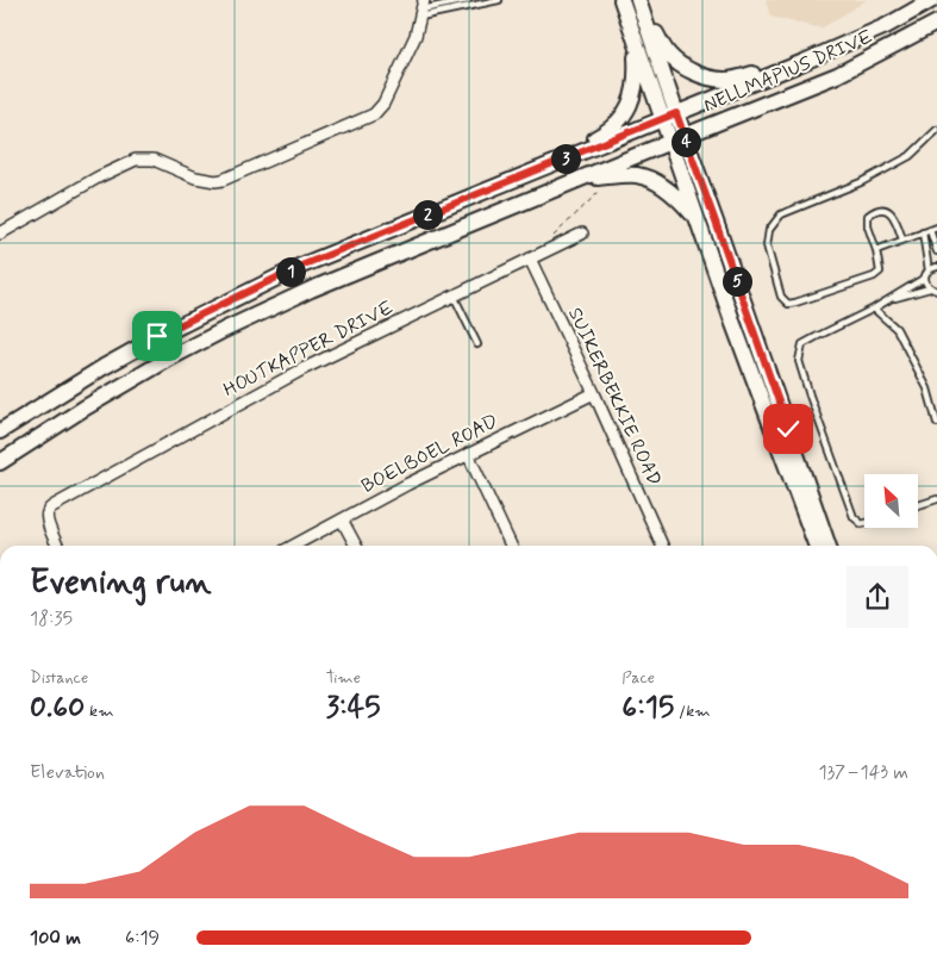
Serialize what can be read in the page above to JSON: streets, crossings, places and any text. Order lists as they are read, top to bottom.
{
  "streets": {
    "main road": ["NELLMAPIUS DRIVE"],
    "street": ["HOUTKAPPER DRIVE", "SUIKERBEKKIE ROAD", "BOELBOEL ROAD"]
  },
  "crossings": [
    ["HOUTKAPPER DRIVE", "SUIKERBEKKIE ROAD"],
    ["SUIKERBEKKIE ROAD", "BOELBOEL ROAD"]
  ],
  "north": "top left",
  "page": {
    "pins": [
      "4",
      "3",
      "2",
      "1",
      "5"
    ],
    "heading": ["Evening run", "18:35"],
    "stats": [
      ["Distance", "0.60 km"],
      ["Time", "3:45"],
      ["Pace", "6:15 /km"]
    ],
    "chart": ["Elevation", "137–143 m"],
    "list": [
      {
        "name": "100 m",
        "note": "6:19"
      }
    ]
  }
}
